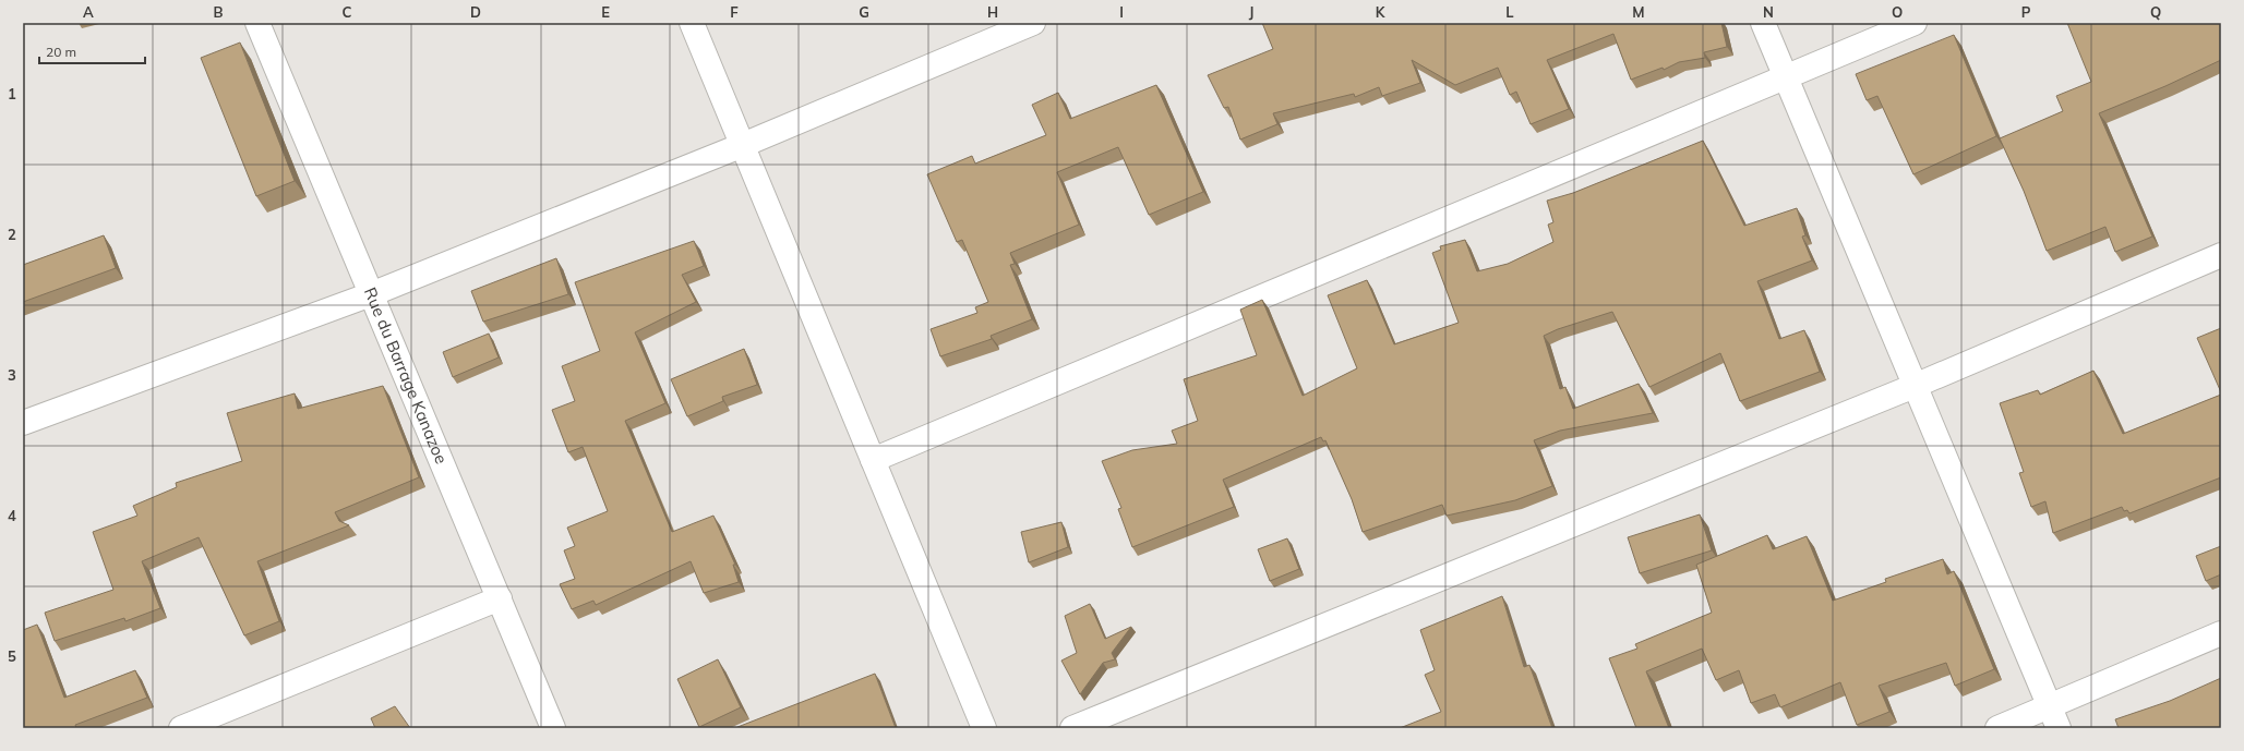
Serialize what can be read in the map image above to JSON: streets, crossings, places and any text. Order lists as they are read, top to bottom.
{
  "streets": {
    "street": ["Rue du Barrage Kanazoe"]
  },
  "scale_bar": "20 m",
  "grid": {
    "columns": [
      "A",
      "B",
      "C",
      "D",
      "E",
      "F",
      "G",
      "H",
      "I",
      "J",
      "K",
      "L",
      "M",
      "N",
      "O",
      "P",
      "Q"
    ],
    "rows": [
      "1",
      "2",
      "3",
      "4",
      "5"
    ]
  }
}
